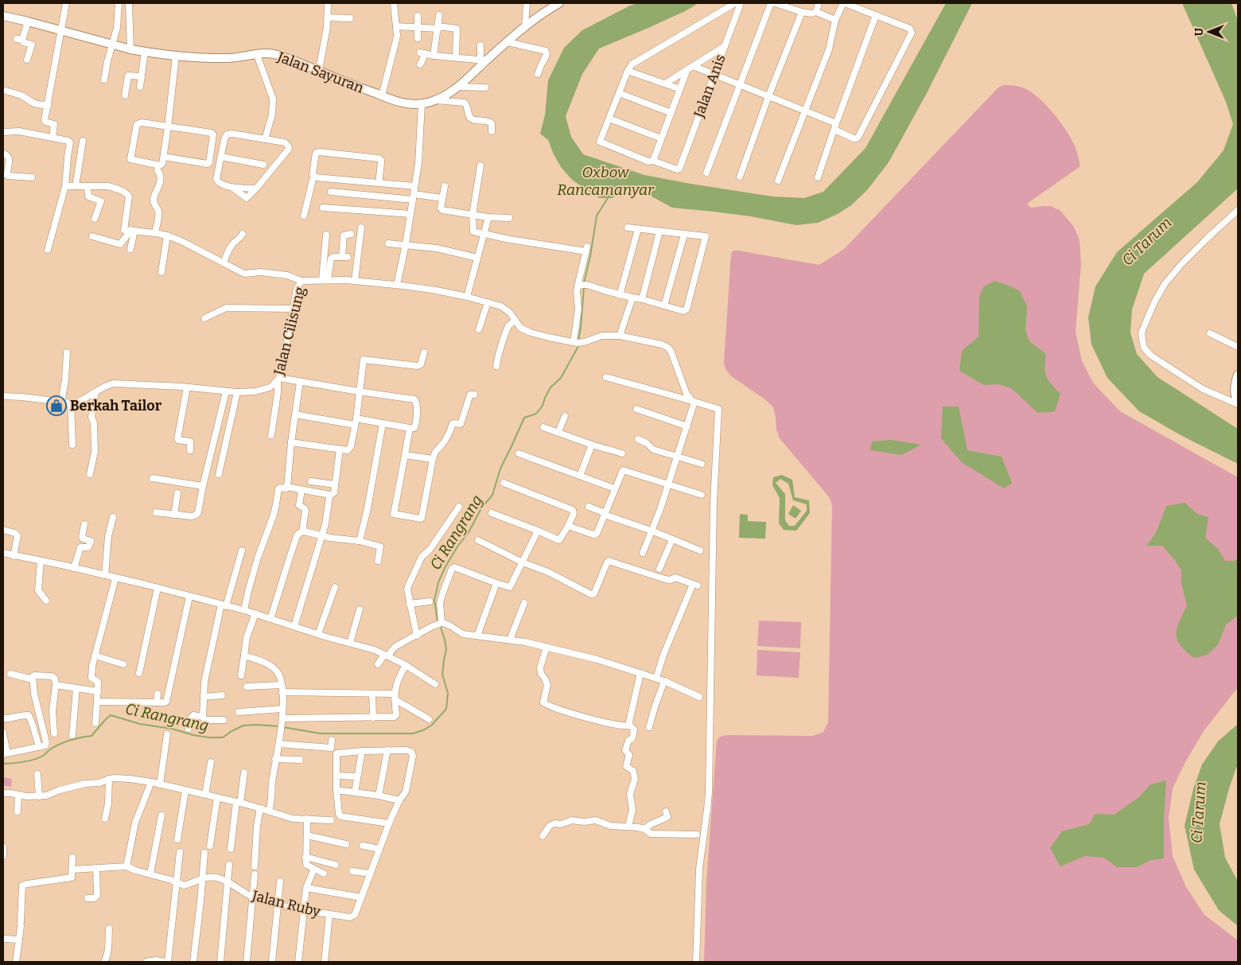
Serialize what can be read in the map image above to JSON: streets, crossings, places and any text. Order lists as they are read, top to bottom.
{
  "streets": {
    "street": [
      "Jalan Sayuran",
      "Jalan Anis",
      "Jalan Cilisung",
      "Jalan Ruby"
    ]
  },
  "water": ["Oxbow Rancamanyar", "Ci Tarum", "Ci Rangrang"],
  "places": {
    "shop": ["Berkah Tailor"]
  },
  "north": "left"
}
